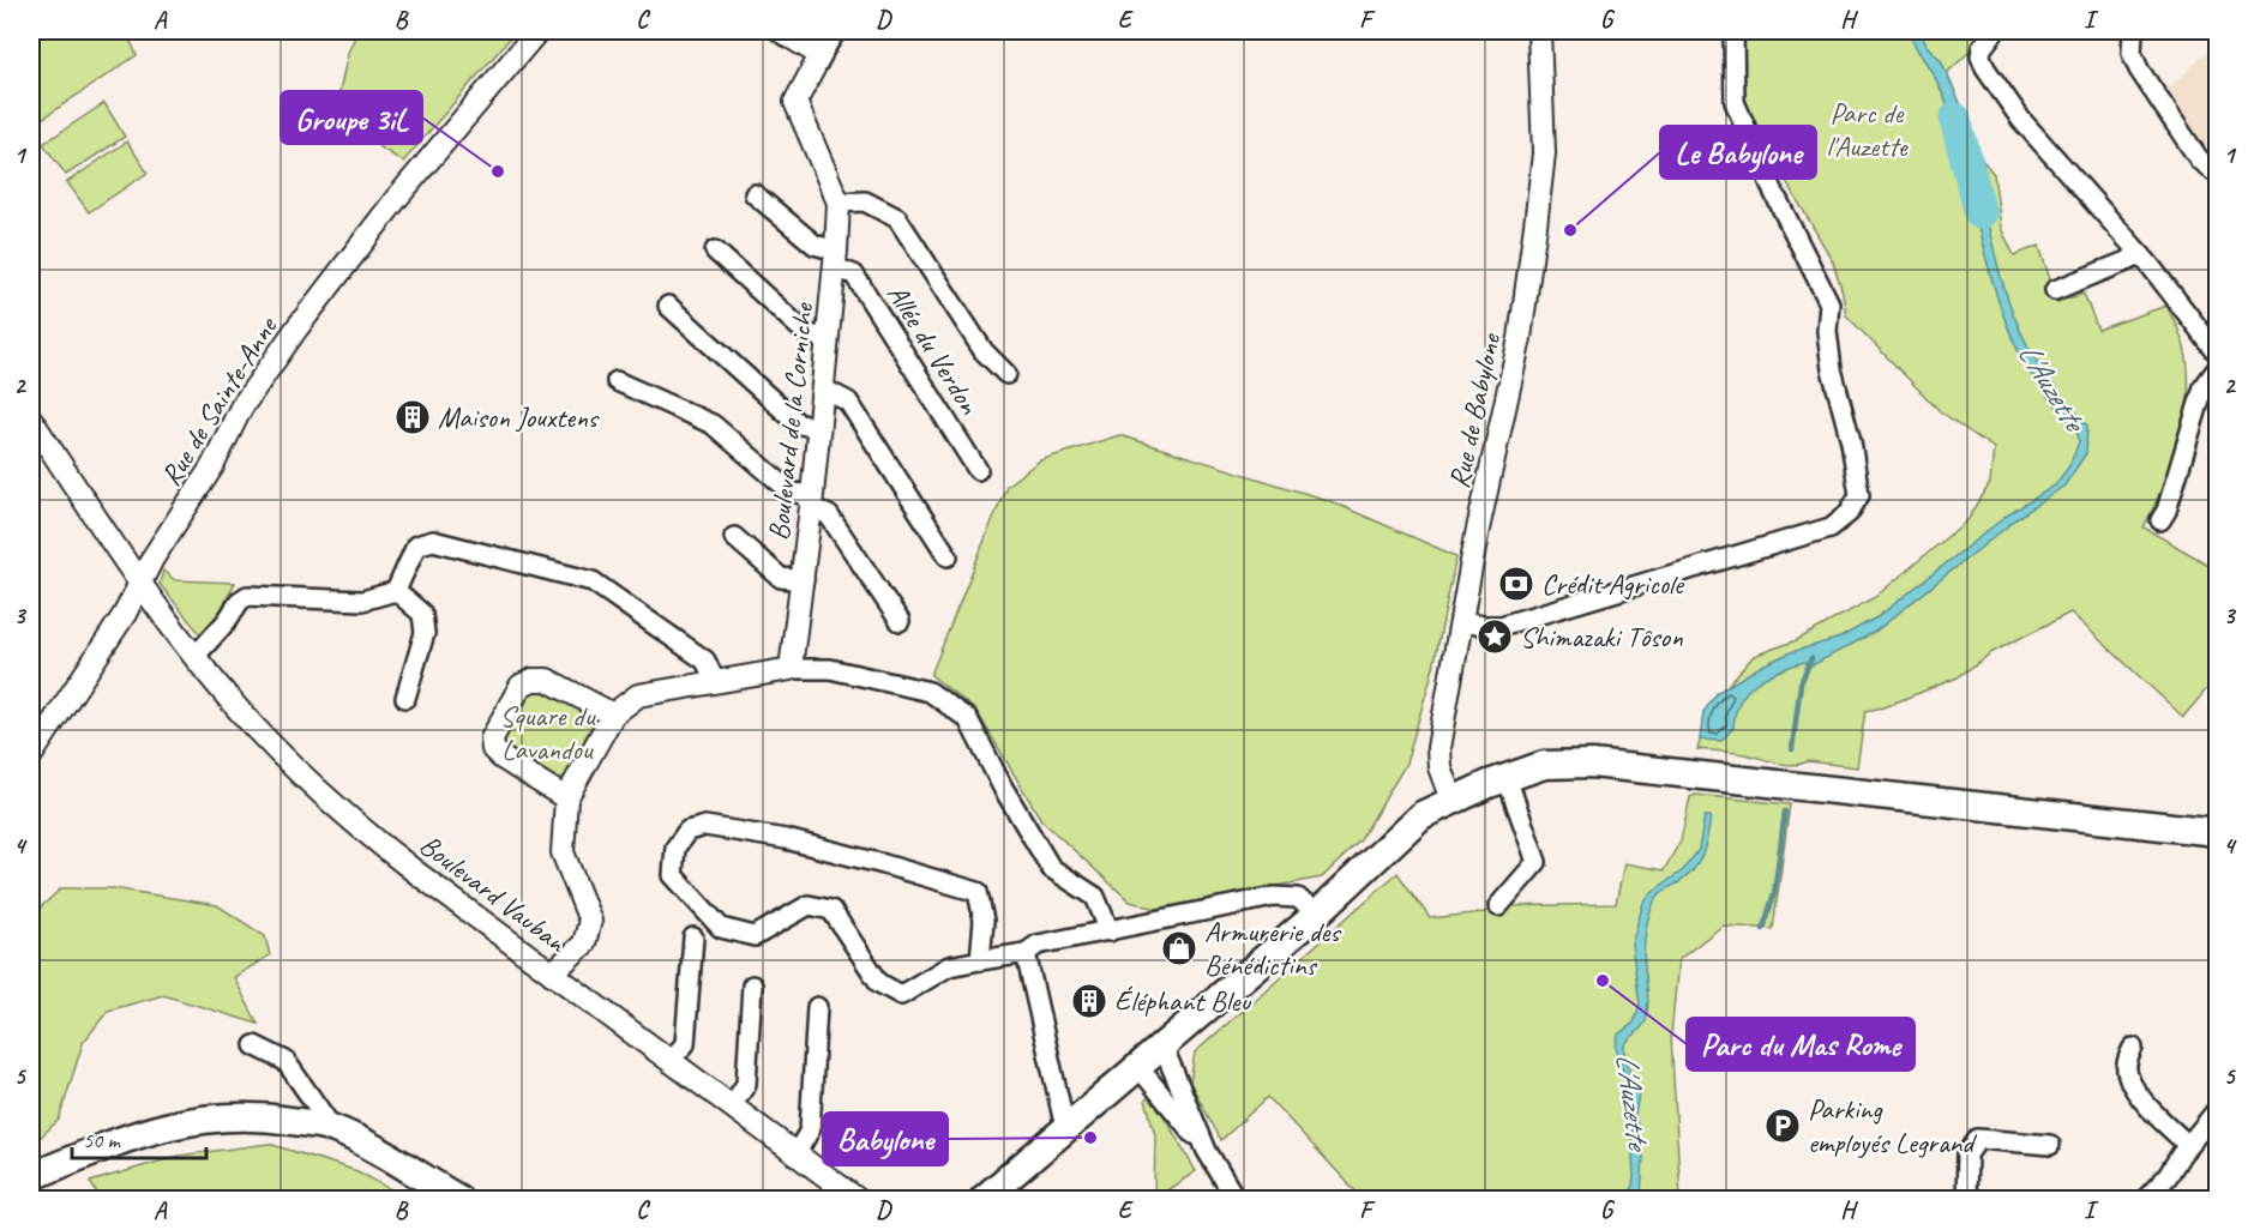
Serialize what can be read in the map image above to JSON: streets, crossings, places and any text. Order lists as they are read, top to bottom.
{
  "streets": {
    "street": [
      "Allée du Verdon",
      "Rue de Sainte-Anne",
      "Rue de Babylone",
      "Boulevard de la Corniche",
      "Boulevard Vauban"
    ]
  },
  "crossings": [
    ["Allée du Verdon", "Boulevard de la Corniche"],
    ["Rue de Sainte-Anne", "Boulevard Vauban"]
  ],
  "water": ["L'Auzette"],
  "parks": ["Parc de l'Auzette", "Square du Lavandou"],
  "places": {
    "other": [
      "Groupe 3iL",
      "Le Babylone",
      "Parc du Mas Rome",
      "Babylone"
    ],
    "building": ["Maison Jouxtens", "Éléphant Bleu"],
    "bank": ["Crédit Agricole"],
    "place": ["Shimazaki Tôson"],
    "shop": ["Armurerie des Bénédictins"],
    "parking": ["Parking employés Legrand"]
  },
  "scale_bar": "50 m",
  "grid": {
    "columns": [
      "A",
      "B",
      "C",
      "D",
      "E",
      "F",
      "G",
      "H",
      "I"
    ],
    "rows": [
      "1",
      "2",
      "3",
      "4",
      "5"
    ]
  }
}
